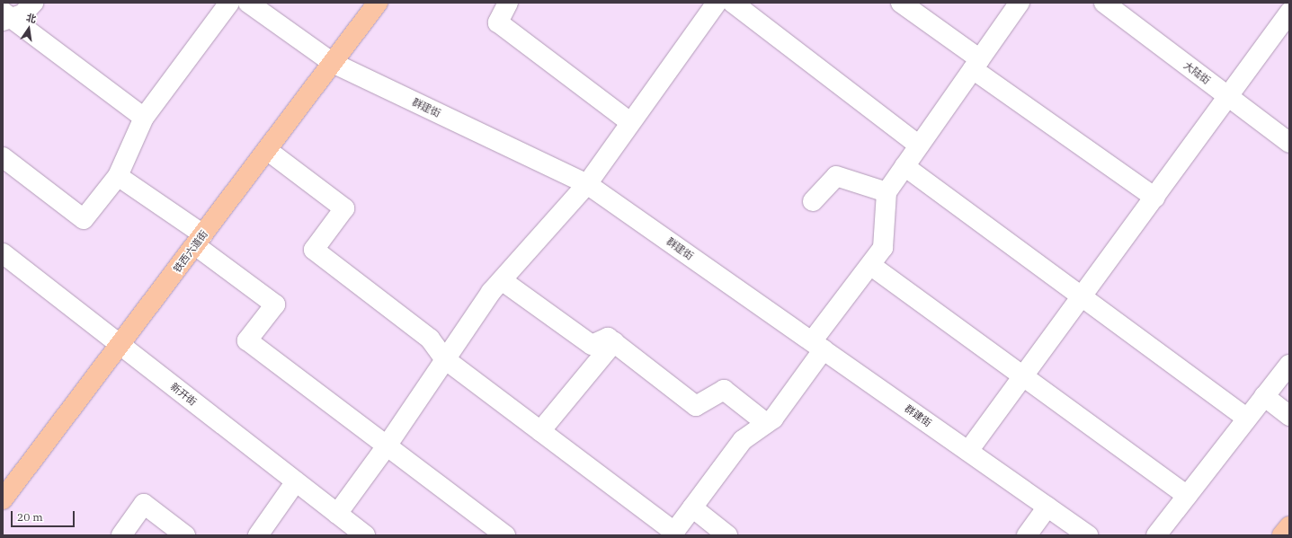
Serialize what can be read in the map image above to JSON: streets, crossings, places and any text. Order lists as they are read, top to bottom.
{
  "streets": {
    "main road": ["铁西六道街"],
    "street": ["大陆街", "群建街", "新开街"]
  },
  "crossings": [
    ["群建街", "铁西六道街"],
    ["铁西六道街", "新开街"]
  ],
  "scale_bar": "20 m",
  "north": "top"
}
